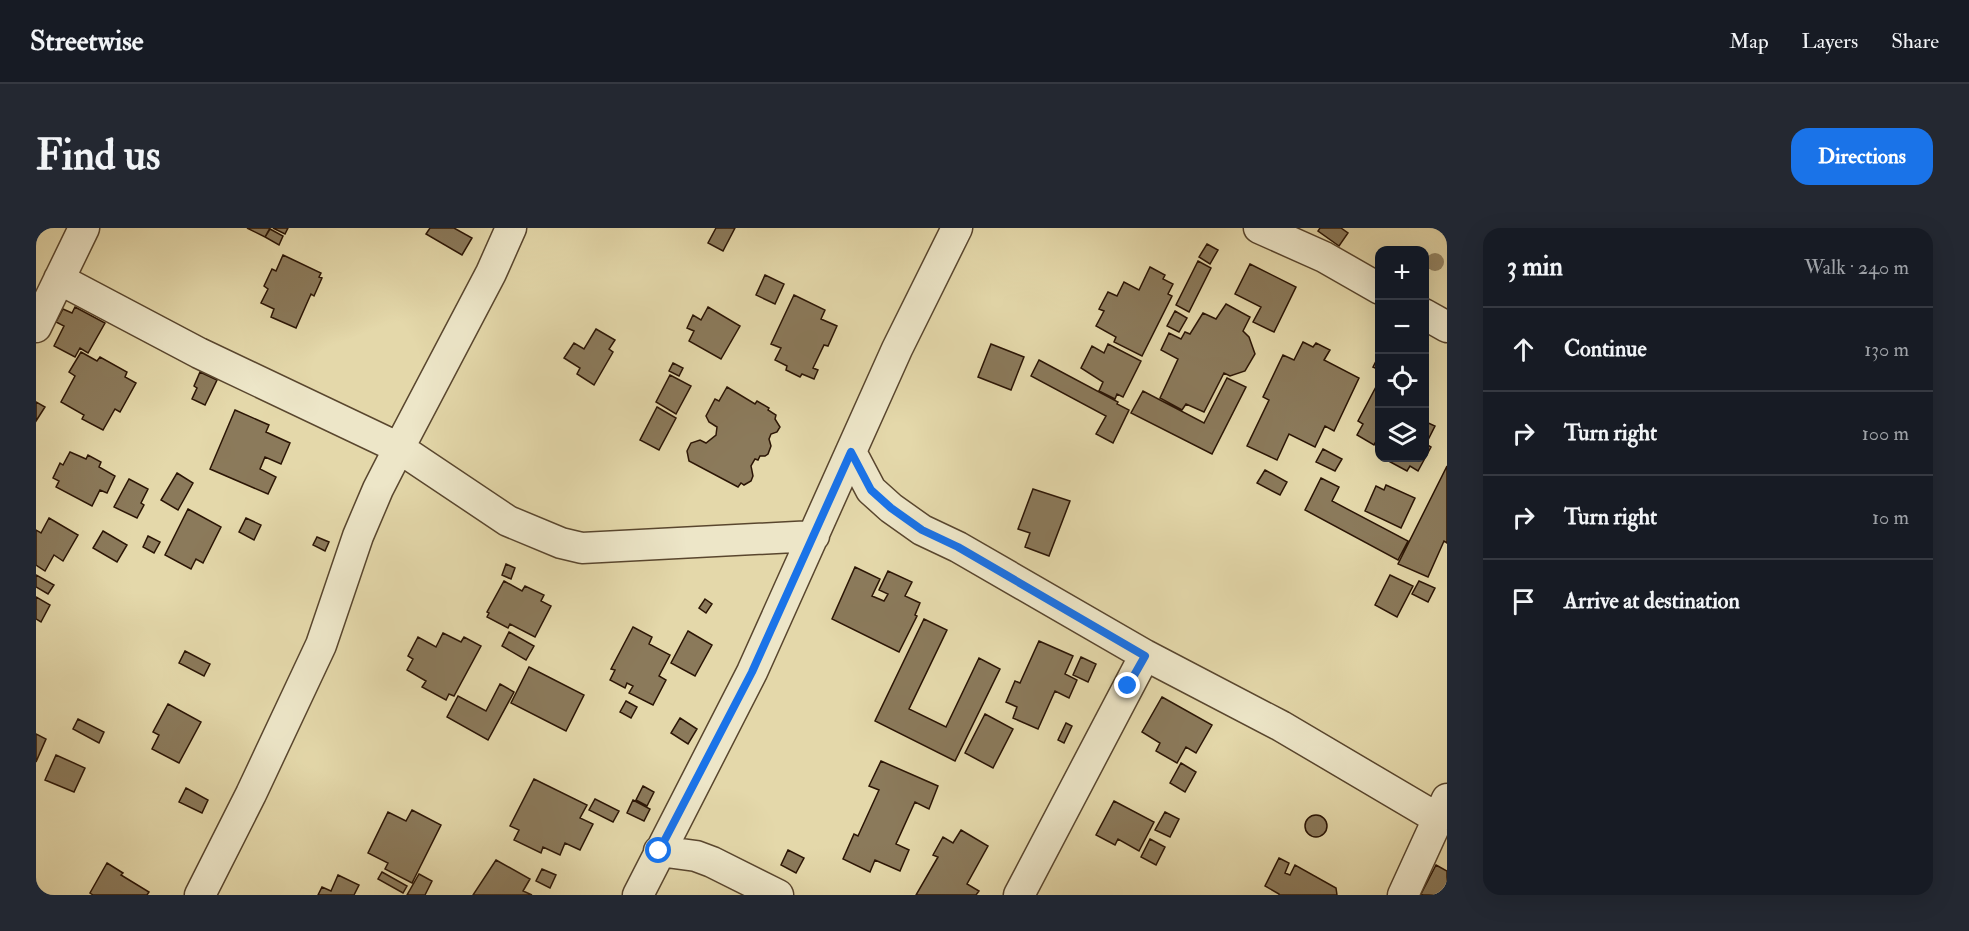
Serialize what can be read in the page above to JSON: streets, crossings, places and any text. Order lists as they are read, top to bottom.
{
  "page": {
    "header": "Streetwise",
    "nav": ["Map", "Layers", "Share"],
    "buttons": "Directions",
    "title": "Find us",
    "heading": ["3 min", "Walk · 240 m"],
    "map_buttons": ["+", "−"],
    "list": [
      ["Continue", "130 m"],
      ["Turn right", "100 m"],
      ["Turn right", "10 m"],
      "Arrive at destination"
    ]
  }
}
